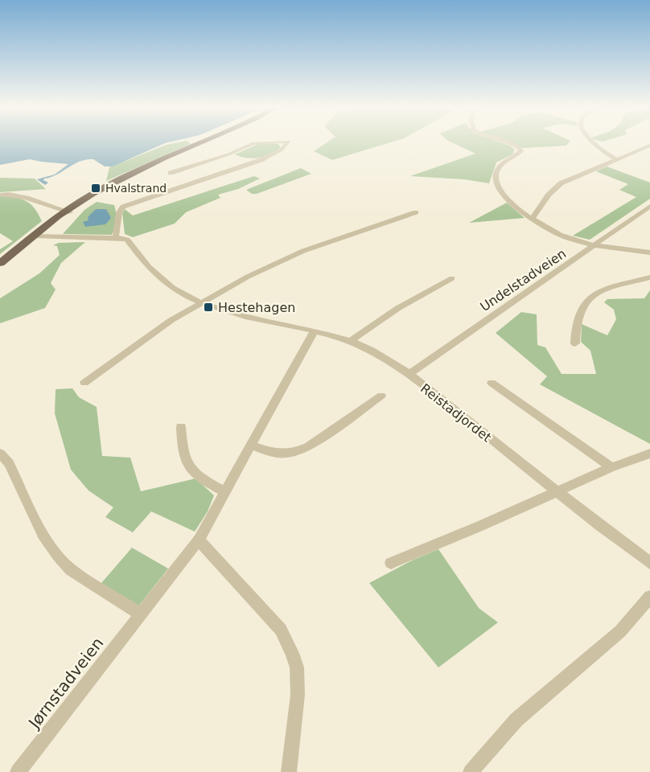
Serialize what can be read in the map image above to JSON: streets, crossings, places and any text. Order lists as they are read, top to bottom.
{
  "streets": {
    "street": ["Undelstadveien", "Reistadjordet", "Jørnstadveien"]
  },
  "crossings": [
    ["Undelstadveien", "Reistadjordet"],
    ["Reistadjordet", "Jørnstadveien"]
  ],
  "places": {
    "transit": ["Hvalstrand", "Hestehagen"]
  }
}
